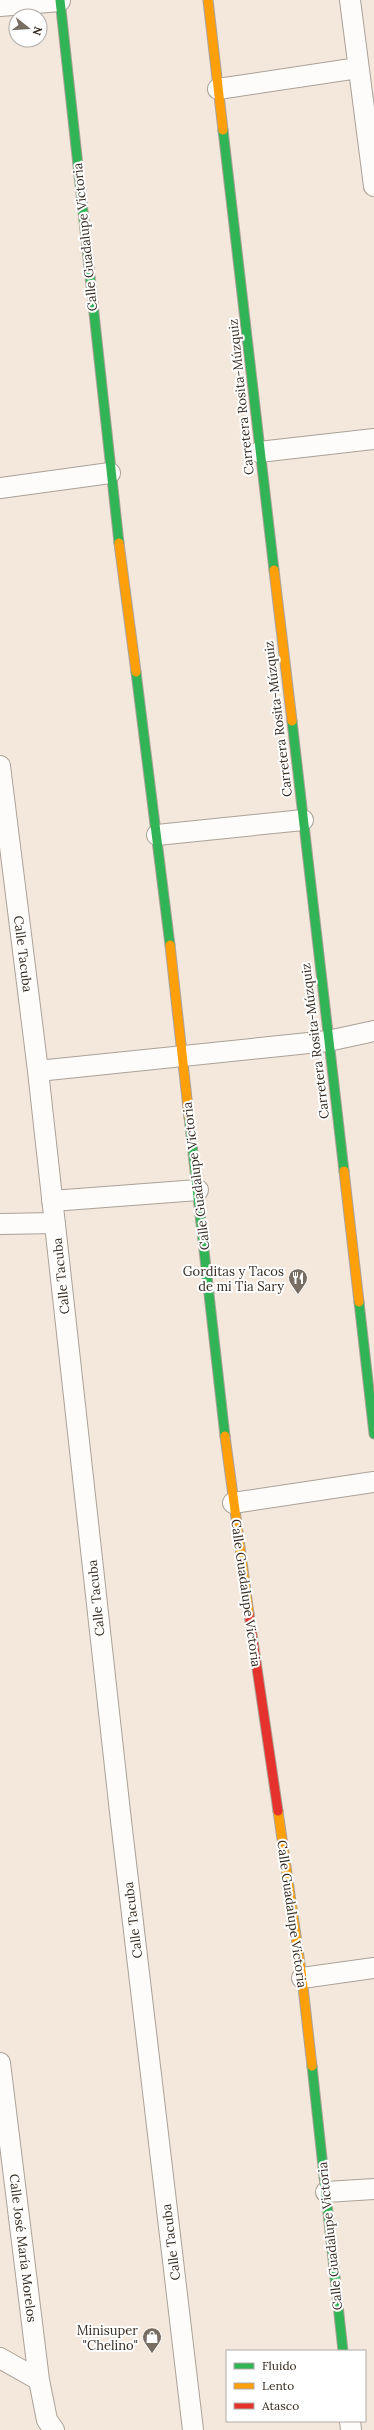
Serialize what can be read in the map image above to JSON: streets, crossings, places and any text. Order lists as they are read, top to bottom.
{
  "streets": {
    "street": [
      "Calle Guadalupe Victoria",
      "Carretera Rosita-Múzquiz",
      "Calle Tacuba",
      "Calle José María Morelos"
    ]
  },
  "places": {
    "restaurant": ["Gorditas y Tacos de mi Tia Sary"],
    "shop": ["Minisuper \"Chelino\""]
  },
  "legend": ["Fluido", "Lento", "Atasco"],
  "north": "right"
}
